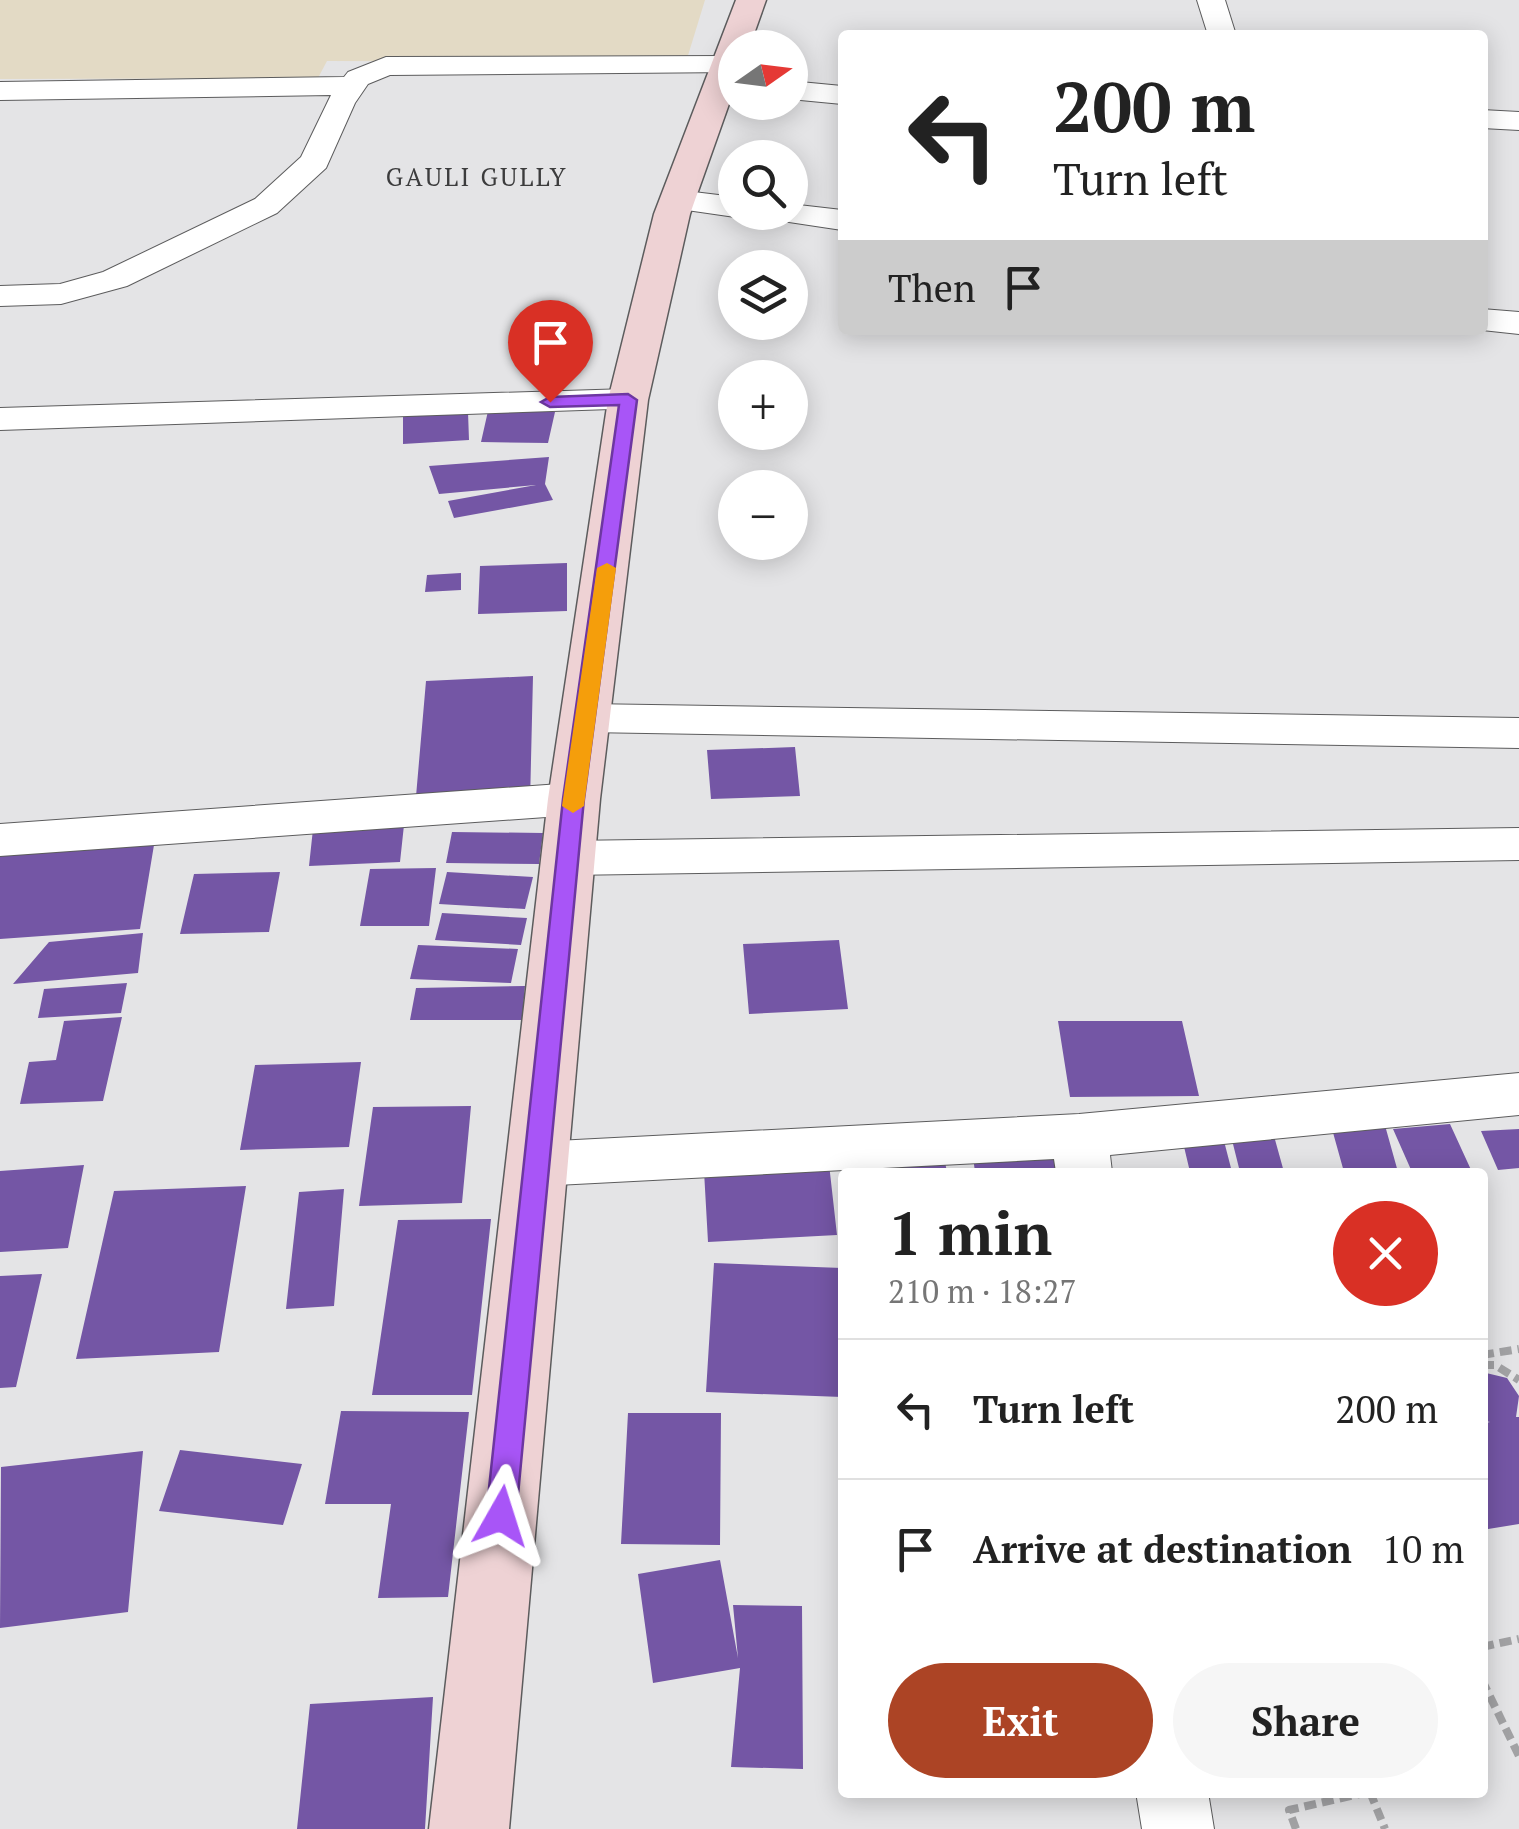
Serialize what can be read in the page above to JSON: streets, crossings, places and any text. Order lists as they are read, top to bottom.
{
  "districts": ["GAULI GULLY"],
  "north": "right",
  "page": {
    "map_buttons": ["+", "−"],
    "turn": ["200 m", "Turn left"],
    "then": "Then",
    "heading": ["1 min", "210 m · 18:27"],
    "list": [
      {
        "name": "Turn left",
        "value": "200 m"
      },
      {
        "name": "Arrive at destination",
        "value": "10 m"
      }
    ],
    "buttons": ["Exit", "Share"]
  }
}
